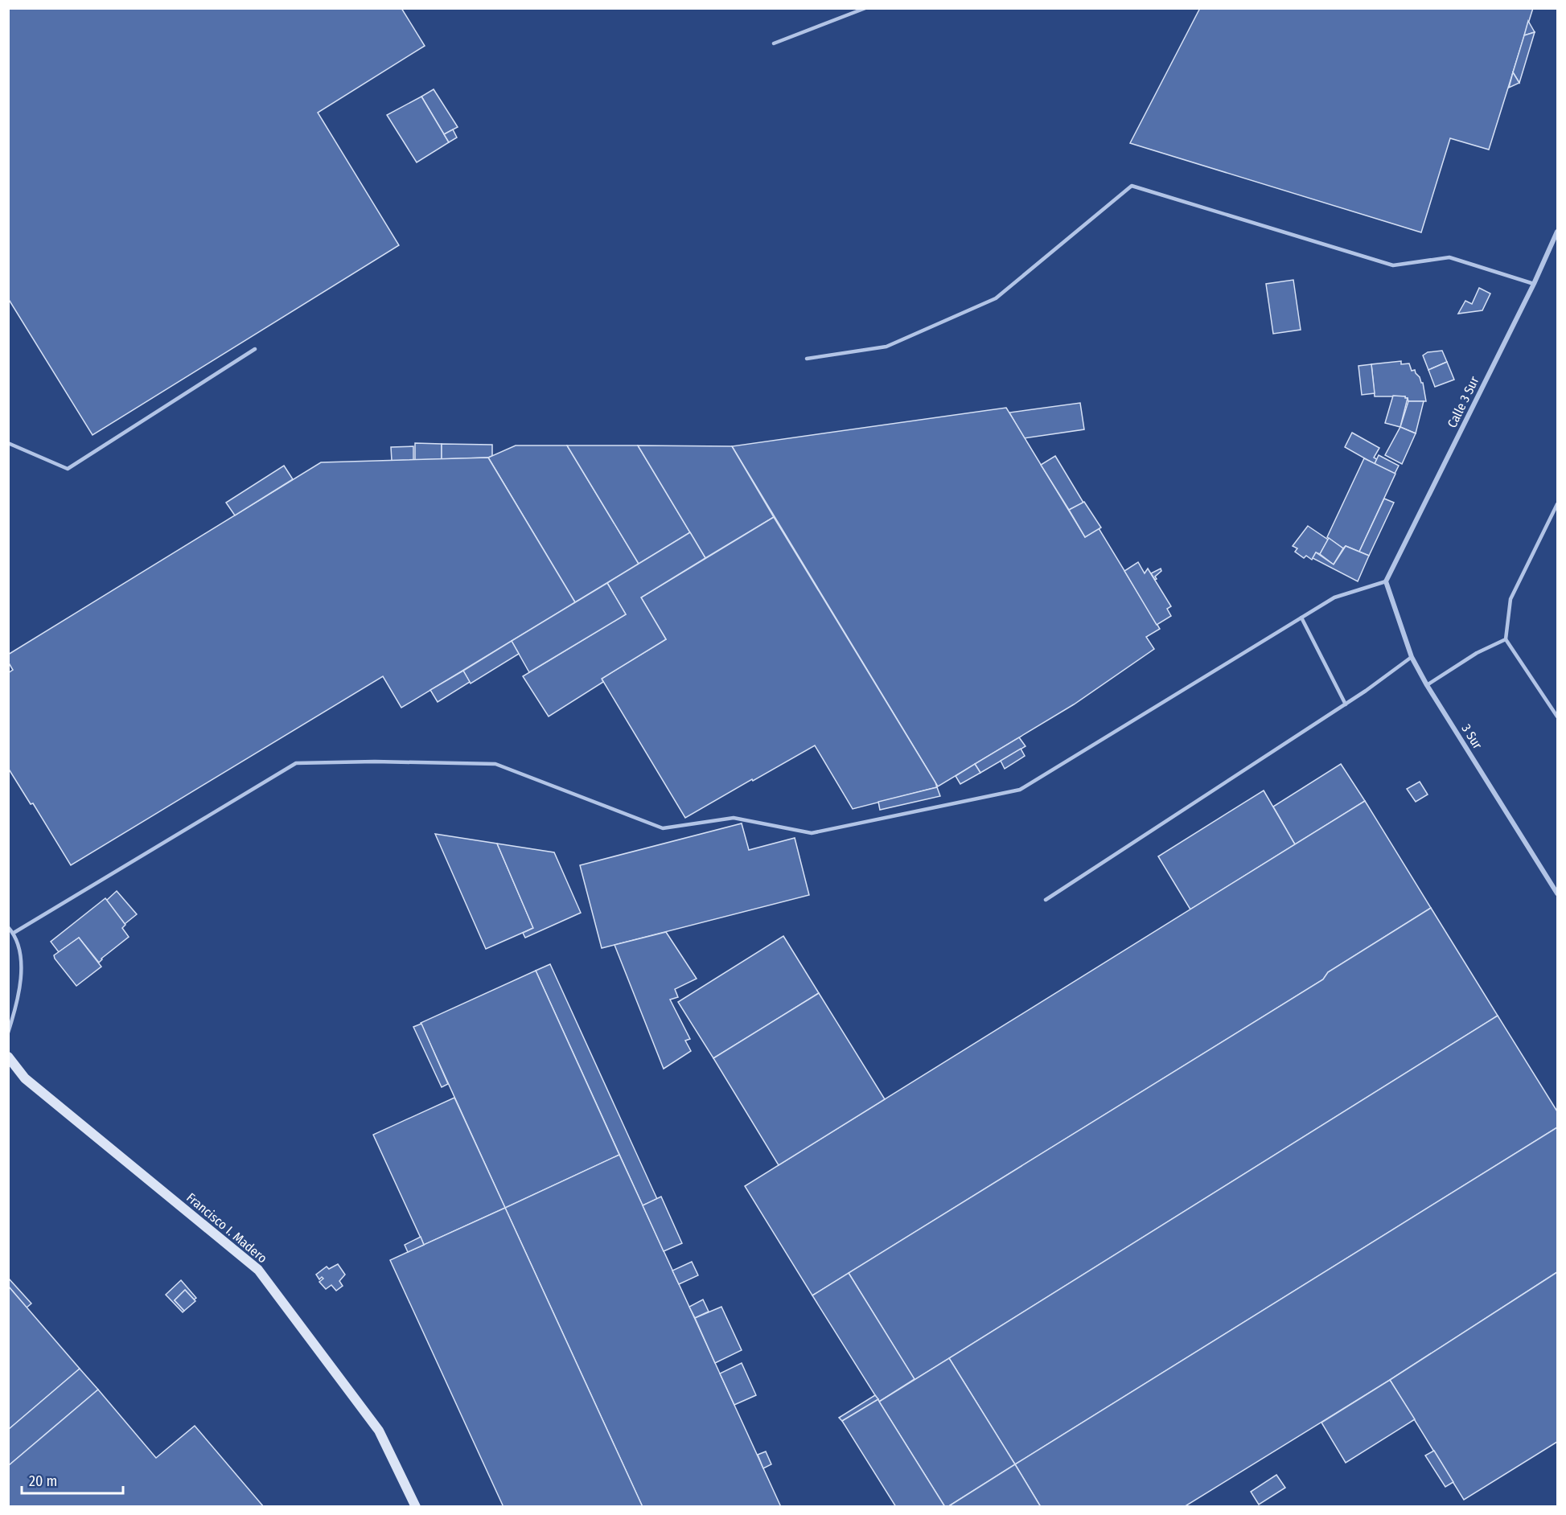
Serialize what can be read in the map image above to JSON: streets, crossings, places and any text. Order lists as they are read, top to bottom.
{
  "streets": {
    "street": ["Calle 3 Sur", "3 Sur", "Francisco I. Madero"]
  },
  "crossings": [
    ["Calle 3 Sur", "3 Sur"]
  ],
  "scale_bar": "20 m"
}
